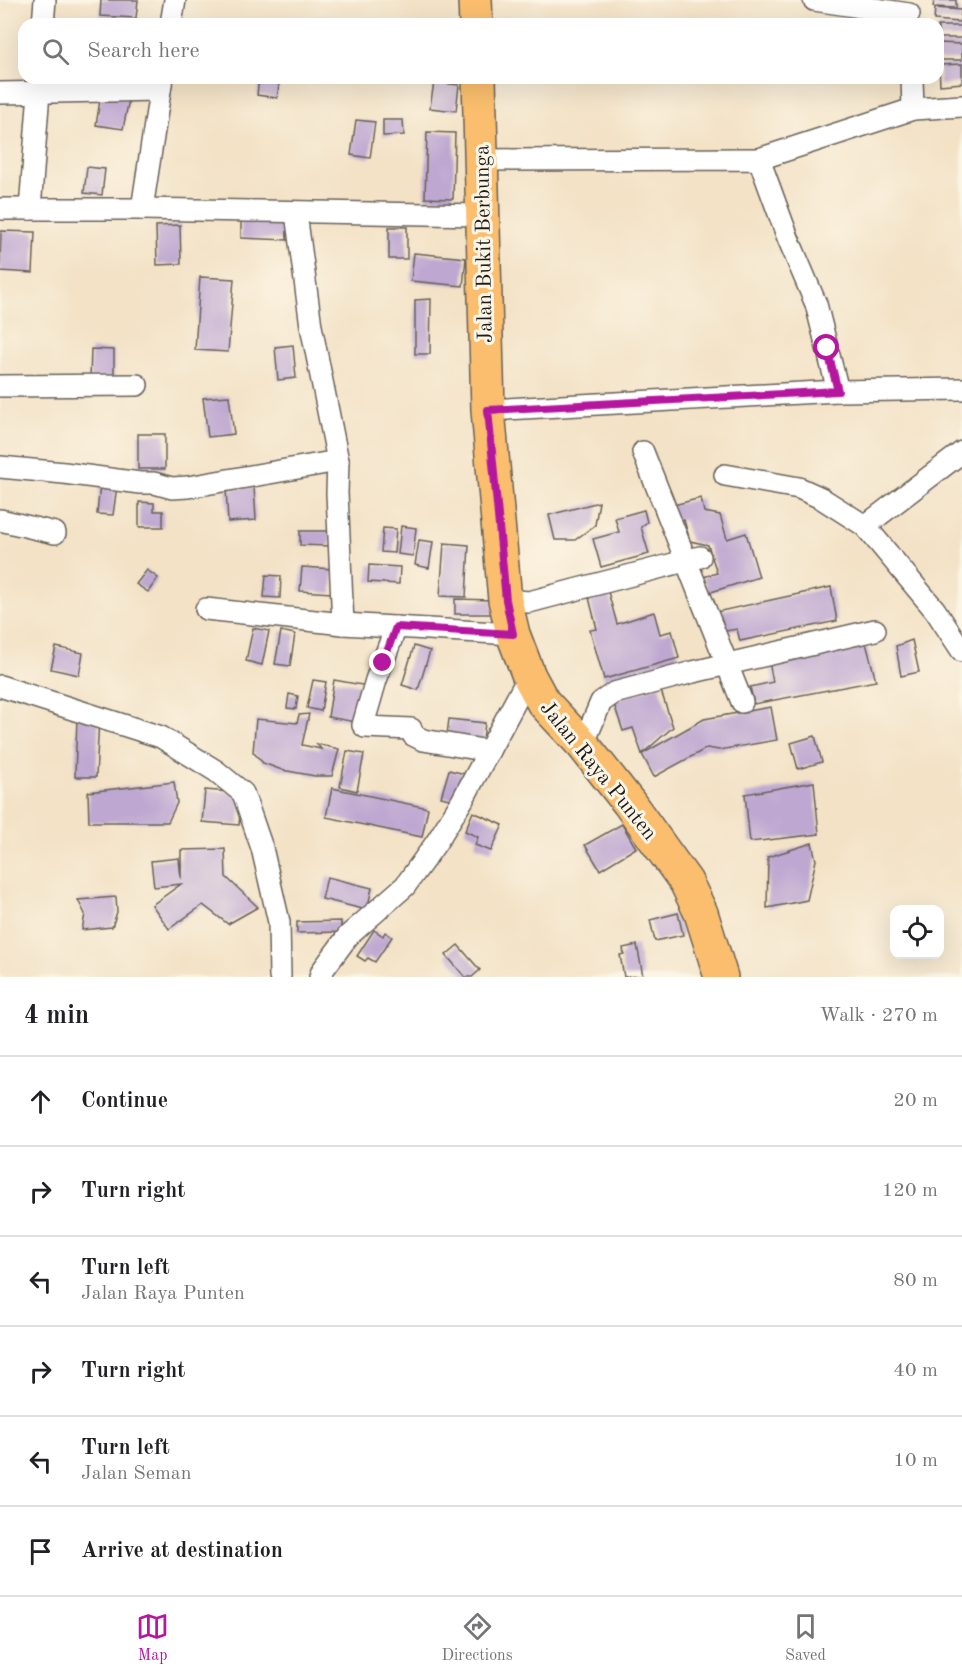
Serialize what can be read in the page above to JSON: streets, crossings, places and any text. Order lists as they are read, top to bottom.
{
  "streets": {
    "main road": ["Jalan Bukit Berbunga", "Jalan Raya Punten"]
  },
  "crossings": [
    ["Jalan Bukit Berbunga", "Jalan Raya Punten"]
  ],
  "page": {
    "search": "Search here",
    "heading": ["4 min", "Walk · 270 m"],
    "list": [
      ["Continue", "20 m"],
      ["Turn right", "120 m"],
      ["Turn left", "Jalan Raya Punten", "80 m"],
      ["Turn right", "40 m"],
      ["Turn left", "Jalan Seman", "10 m"],
      "Arrive at destination"
    ],
    "nav": ["Map", "Directions", "Saved"]
  }
}
